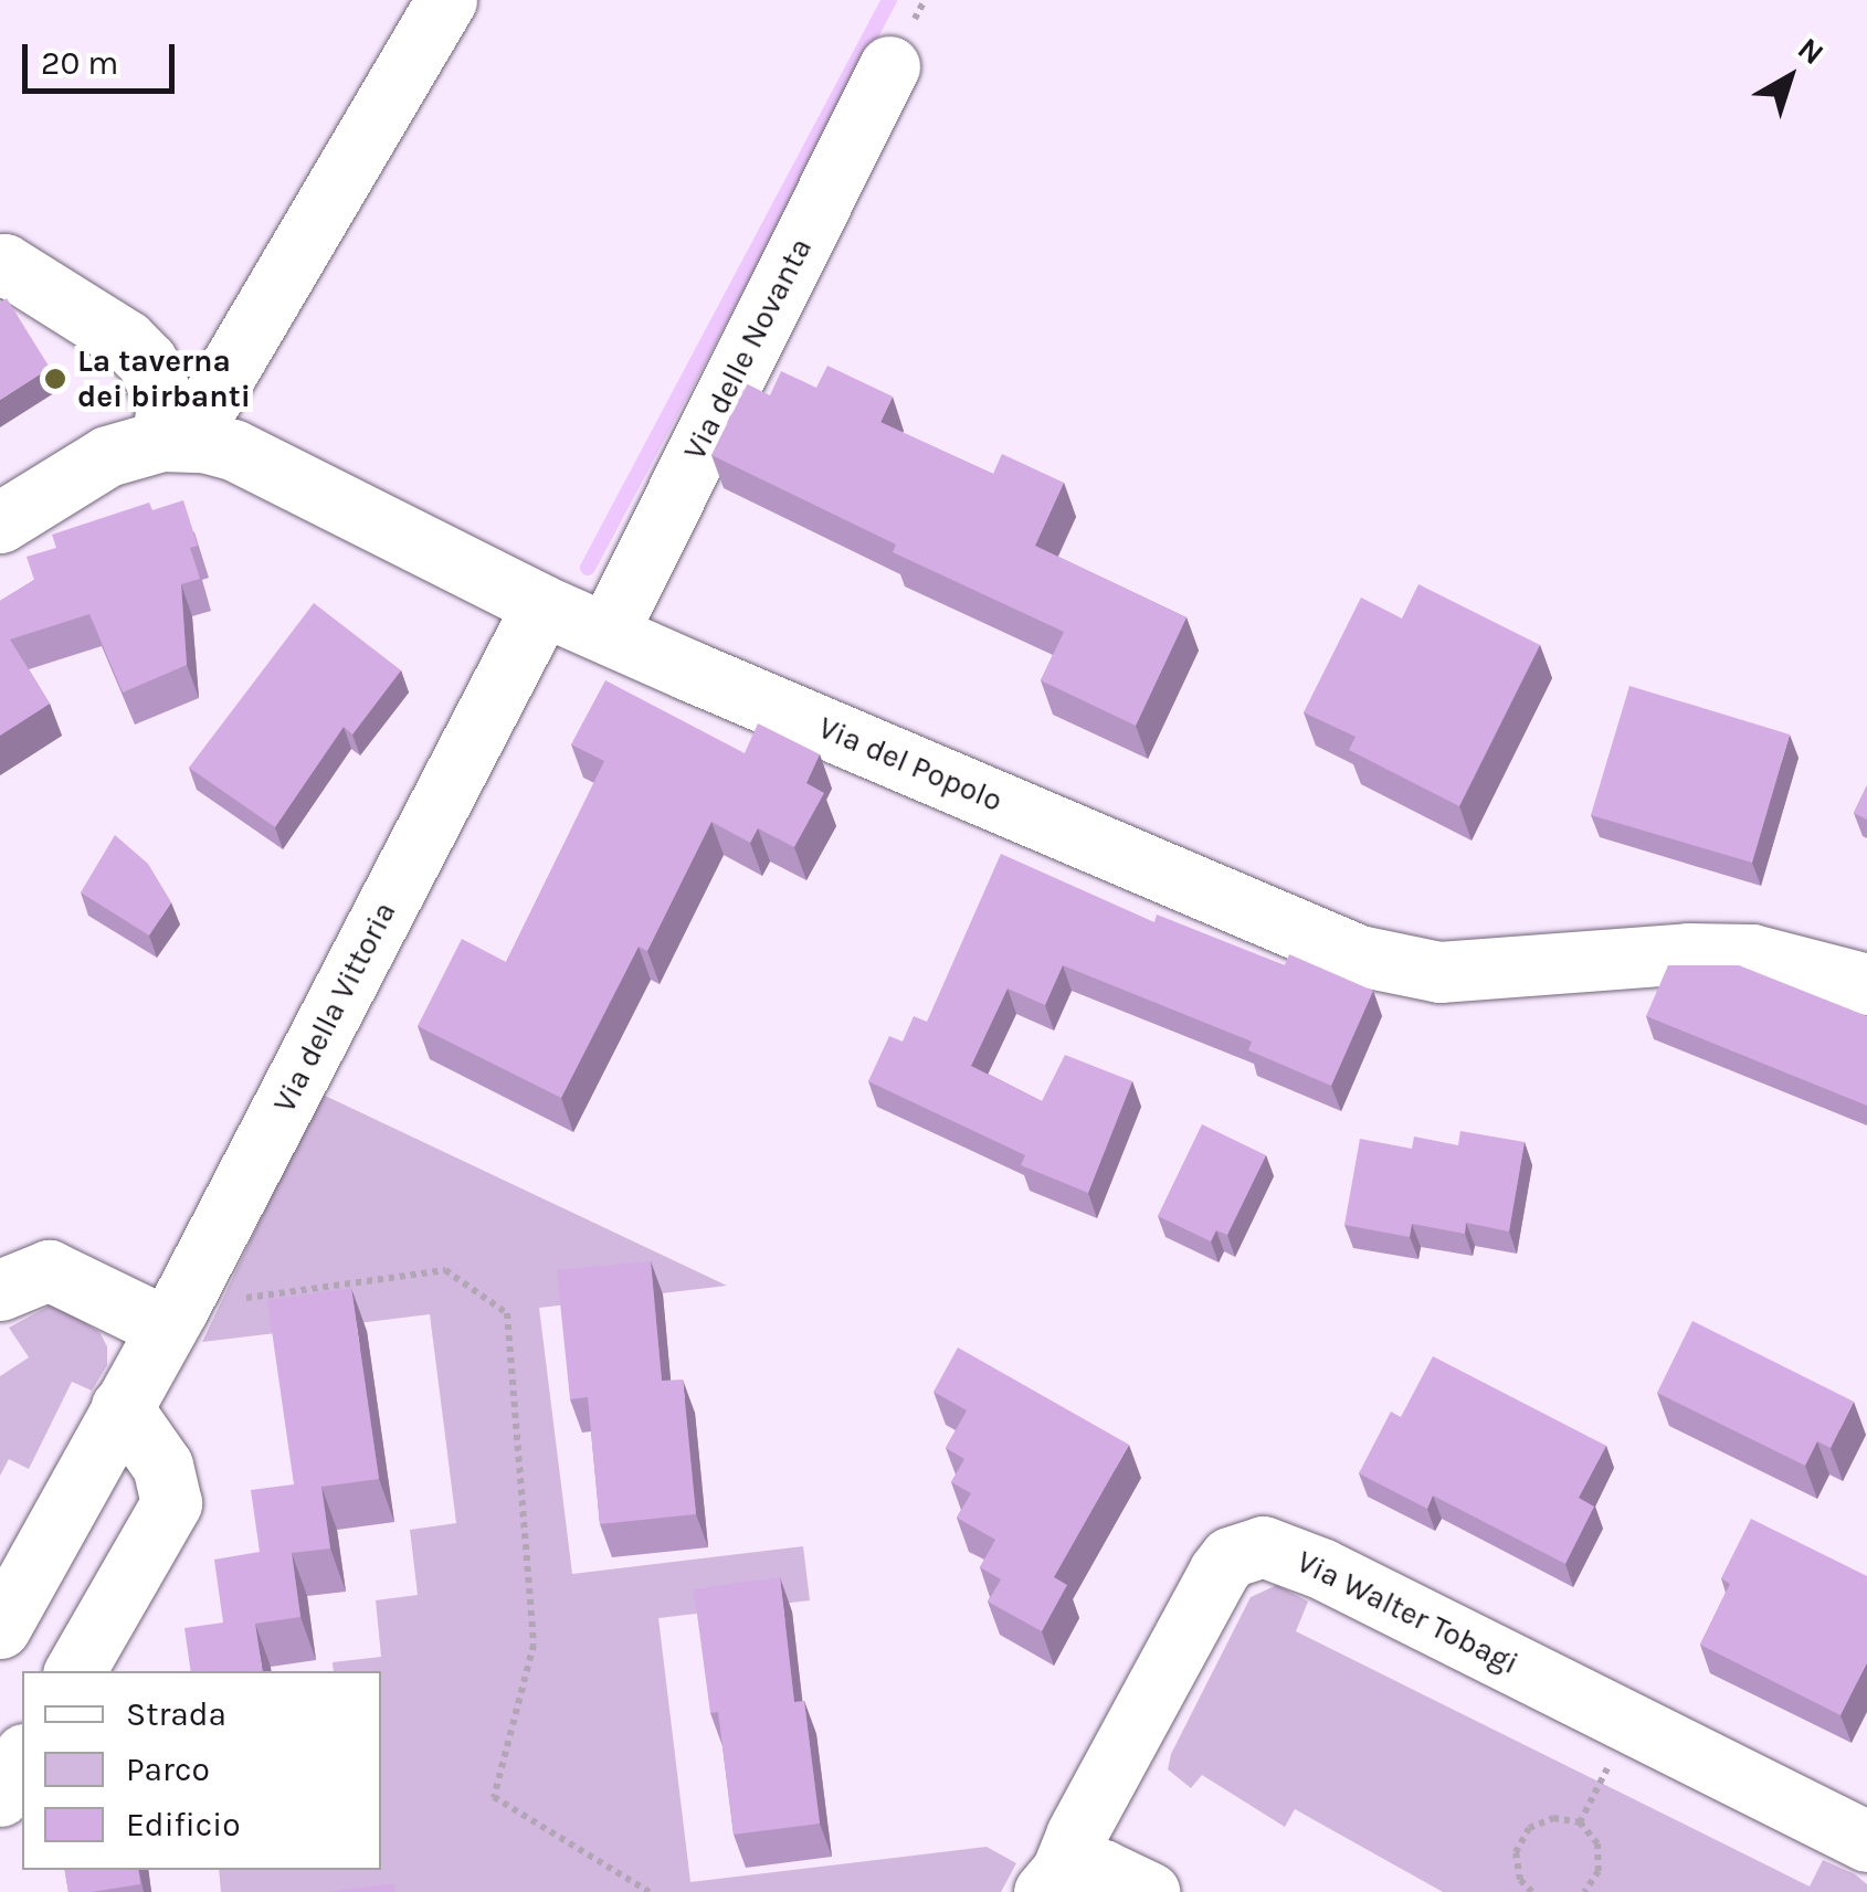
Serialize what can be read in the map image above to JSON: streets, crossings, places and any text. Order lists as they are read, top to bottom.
{
  "streets": {
    "street": [
      "Via delle Novanta",
      "Via del Popolo",
      "Via della Vittoria",
      "Via Walter Tobagi"
    ]
  },
  "crossings": [
    ["Via delle Novanta", "Via del Popolo"],
    ["Via del Popolo", "Via della Vittoria"]
  ],
  "places": ["La taverna dei birbanti"],
  "legend": ["Strada", "Parco", "Edificio"],
  "scale_bar": "20 m",
  "north": "top right"
}
